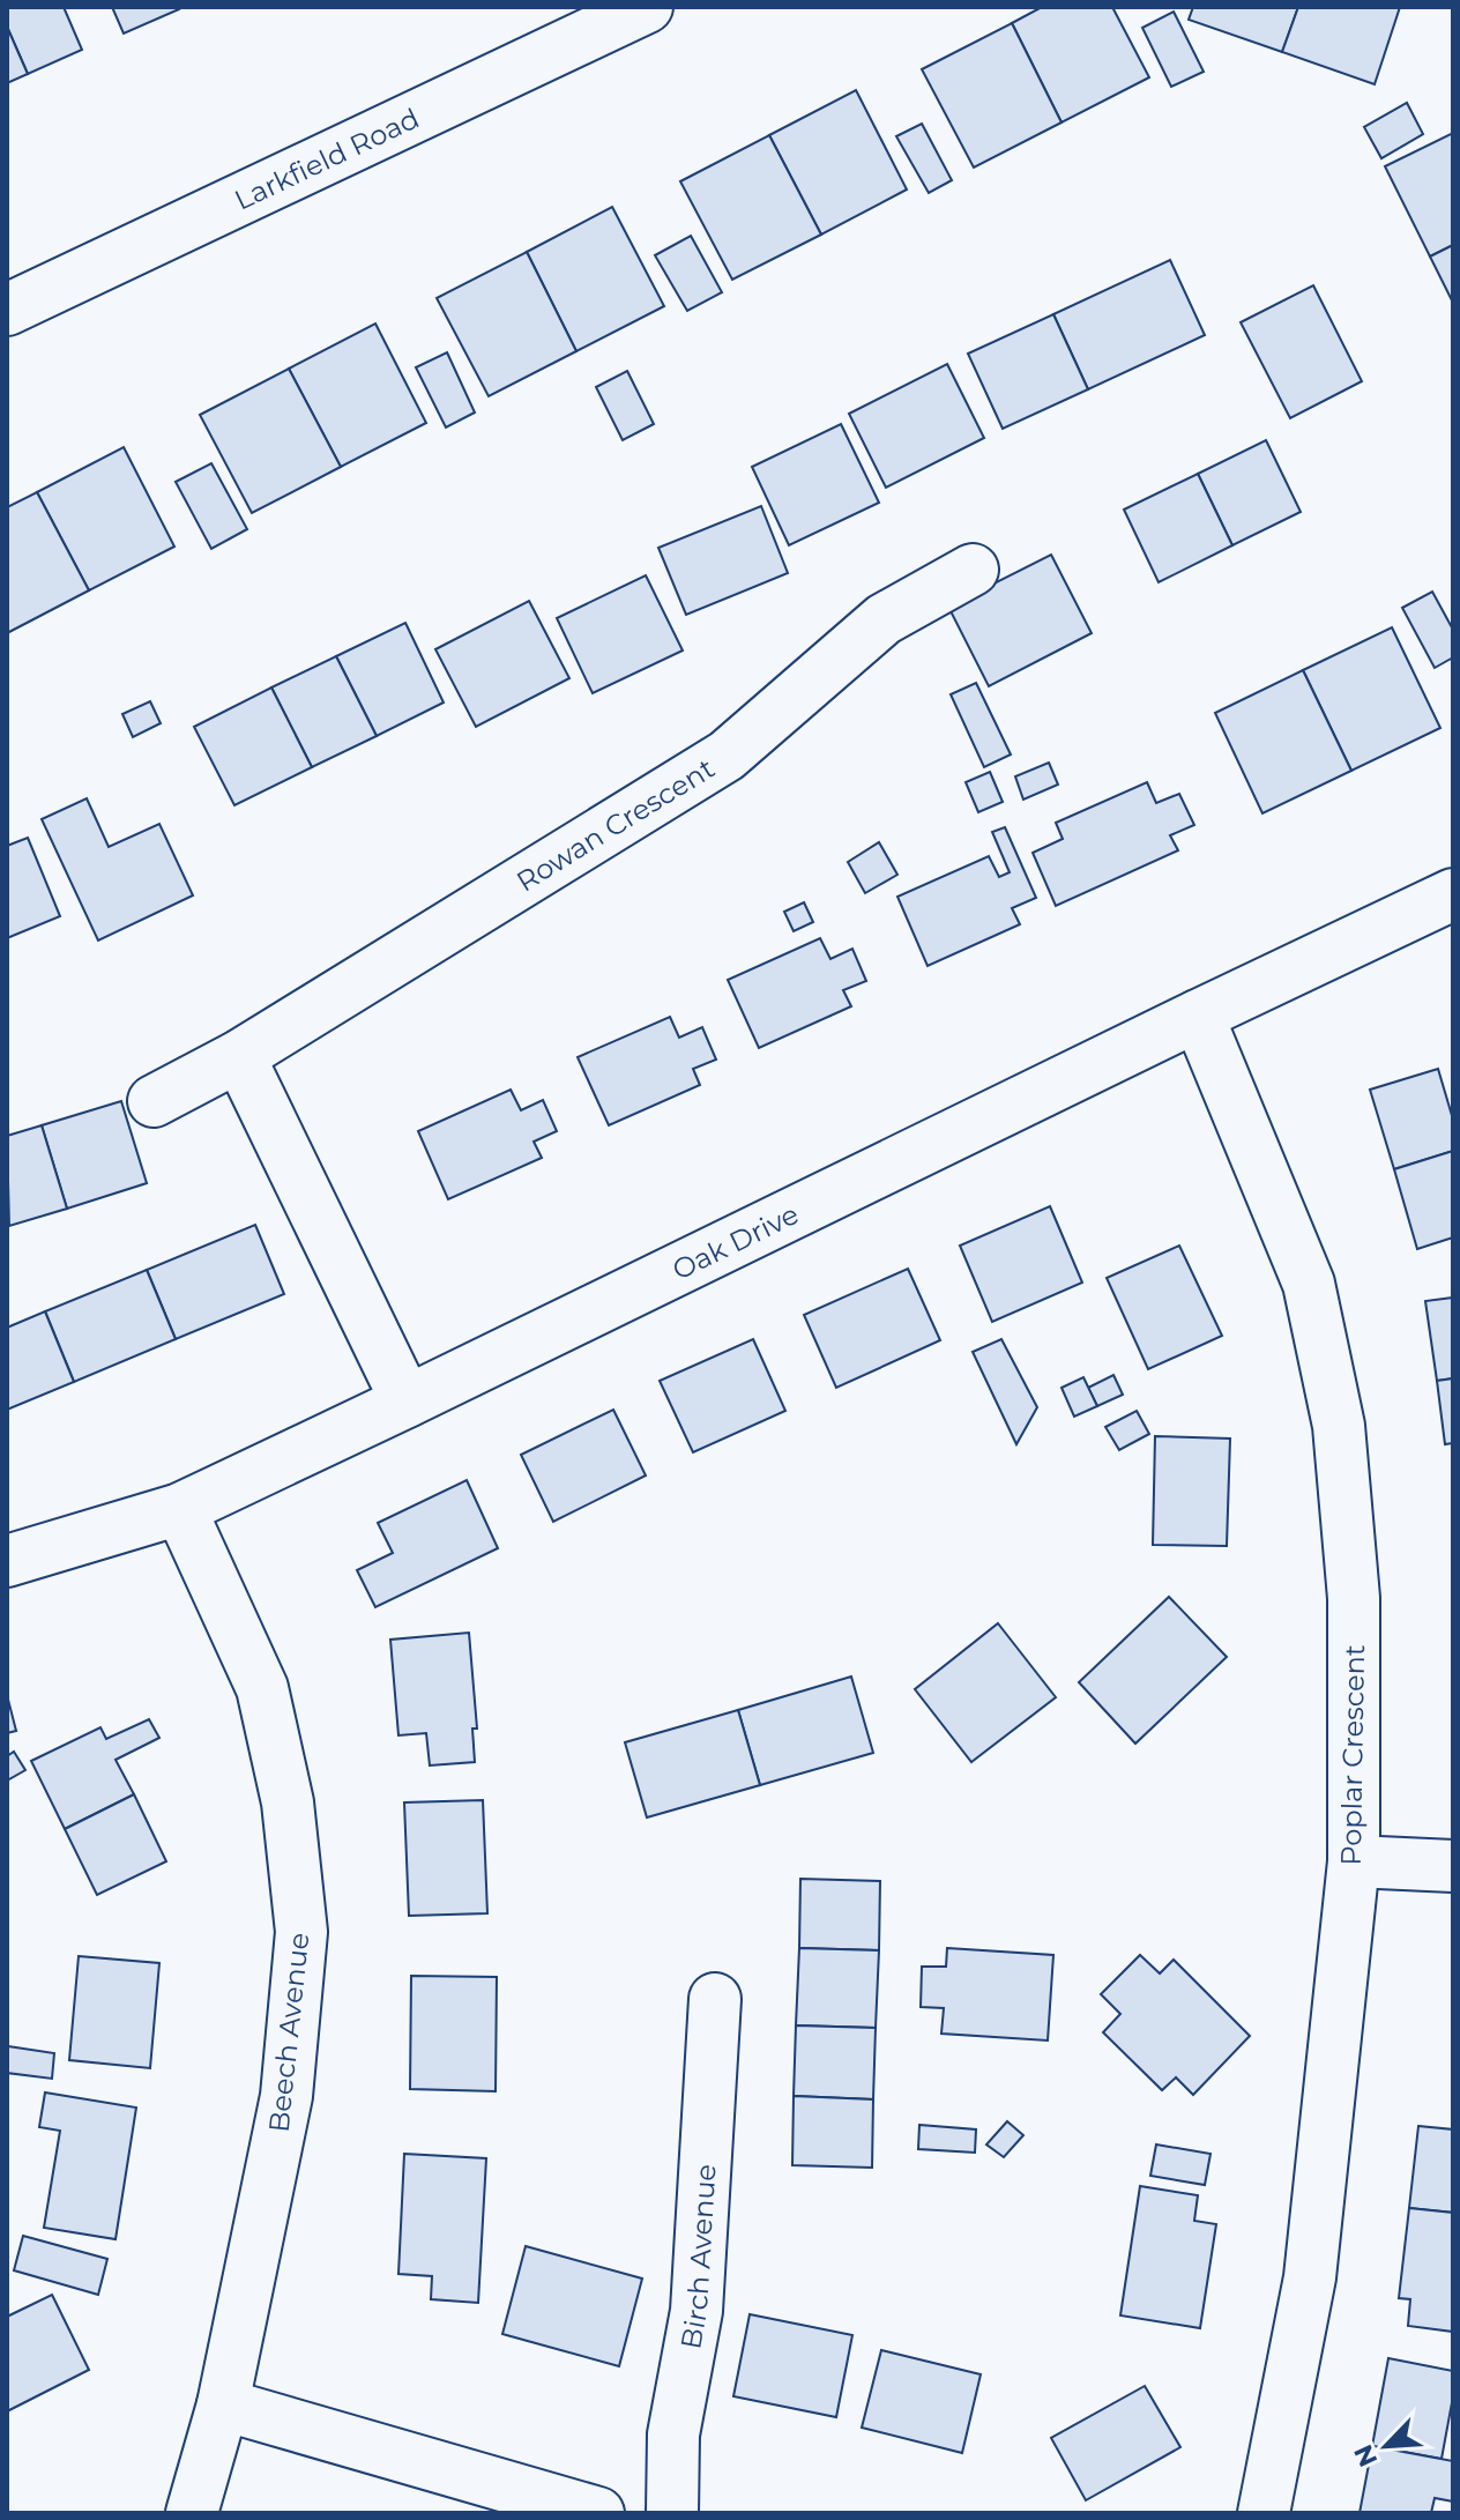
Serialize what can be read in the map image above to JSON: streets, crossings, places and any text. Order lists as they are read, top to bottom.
{
  "streets": {
    "street": [
      "Larkfield Road",
      "Rowan Crescent",
      "Oak Drive",
      "Poplar Crescent",
      "Beech Avenue",
      "Birch Avenue"
    ]
  },
  "crossings": [
    ["Oak Drive", "Poplar Crescent"],
    ["Oak Drive", "Beech Avenue"]
  ],
  "north": "bottom left"
}
